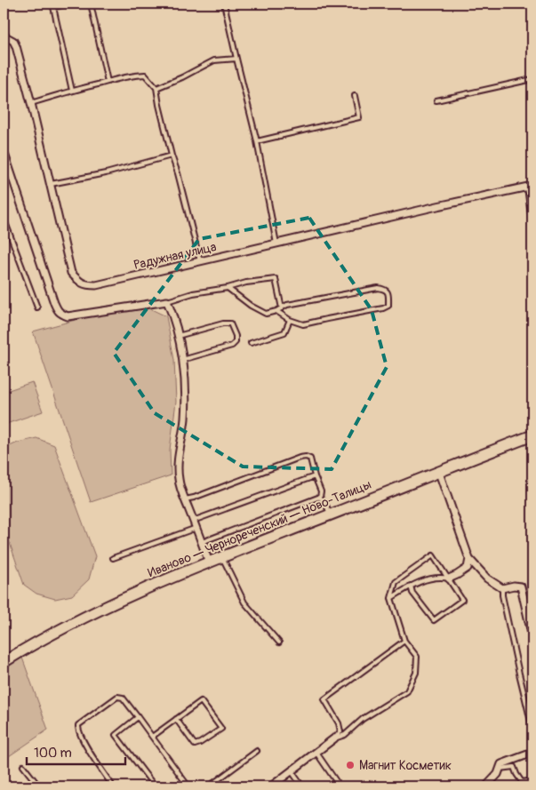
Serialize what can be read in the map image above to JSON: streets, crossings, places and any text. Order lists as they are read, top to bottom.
{
  "streets": {
    "main road": ["Иваново — Чернореченский — Ново-Талицы"],
    "street": ["Радужная улица"]
  },
  "places": ["Магнит Косметик"],
  "scale_bar": "100 m"
}
